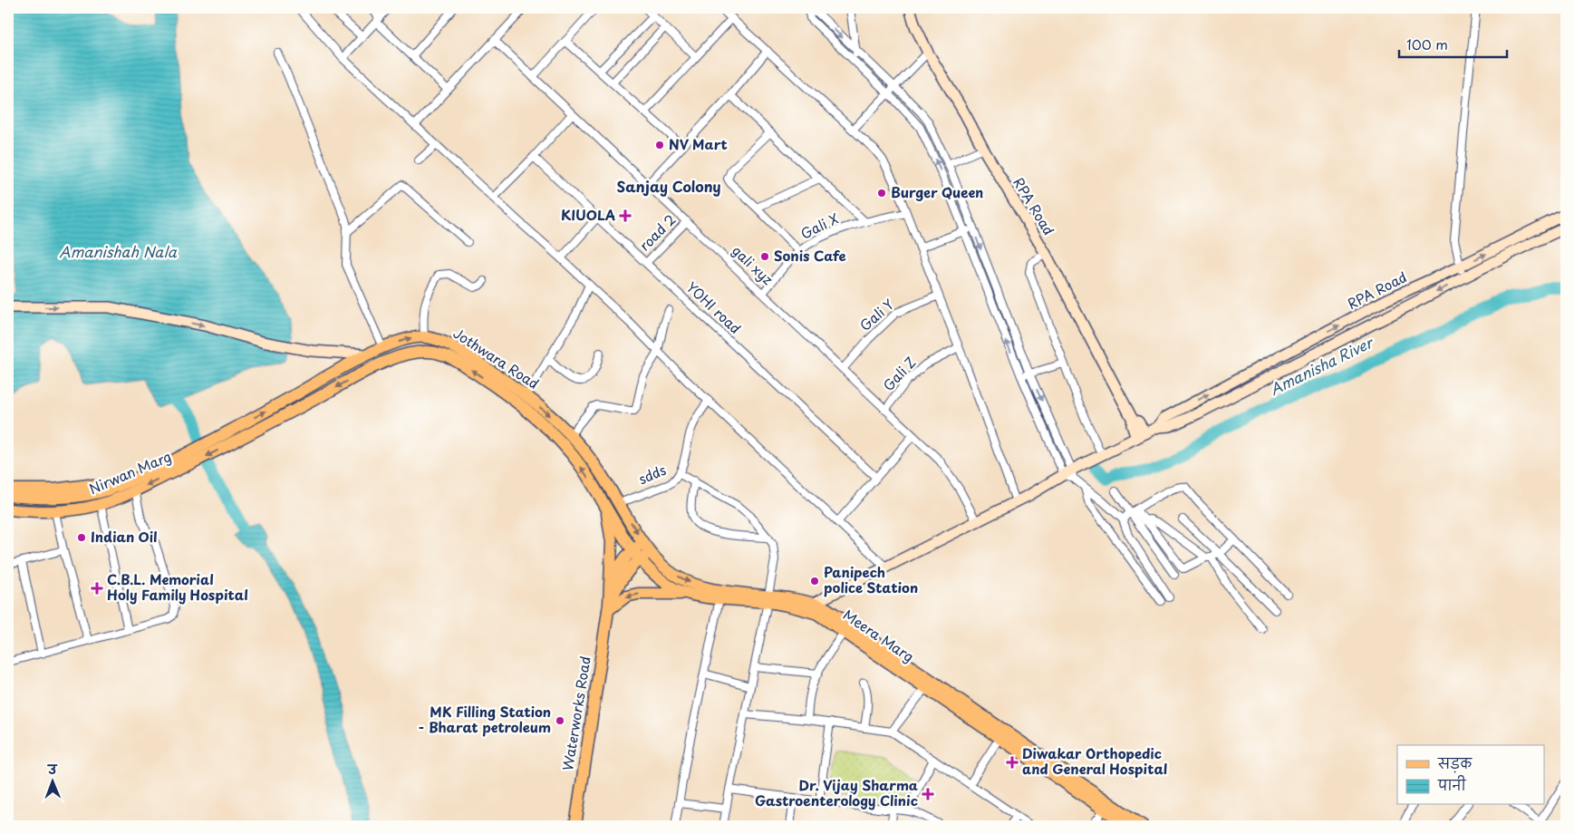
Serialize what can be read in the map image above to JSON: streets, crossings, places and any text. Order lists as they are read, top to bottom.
{
  "streets": {
    "main road": [
      "Jothwara Road",
      "Nirwan Marg",
      "Meera Marg",
      "Waterworks Road"
    ],
    "street": [
      "RPA Road",
      "Gali X",
      "road 2",
      "gali xyz",
      "YOHI road",
      "Gali Y",
      "Gali Z",
      "sdds"
    ]
  },
  "crossings": [
    ["Gali X", "gali xyz"],
    ["road 2", "gali xyz"],
    ["road 2", "YOHI road"],
    ["gali xyz", "Gali Y"],
    ["gali xyz", "Gali Z"],
    ["Jothwara Road", "Nirwan Marg"],
    ["Jothwara Road", "sdds"],
    ["Jothwara Road", "Meera Marg"]
  ],
  "districts": ["Sanjay Colony"],
  "water": ["Amanishah Nala", "Amanisha River"],
  "places": {
    "other": [
      "NV Mart",
      "Burger Queen",
      "Sonis Cafe",
      "Indian Oil",
      "Panipech police Station",
      "MK Filling Station - Bharat petroleum"
    ],
    "health": [
      "KIUOLA",
      "C.B.L. Memorial Holy Family Hospital",
      "Diwakar Orthopedic and General Hospital",
      "Dr. Vijay Sharma Gastroenterology Clinic"
    ]
  },
  "legend": ["सड़क", "पानी"],
  "scale_bar": "100 m",
  "north": "top"
}
